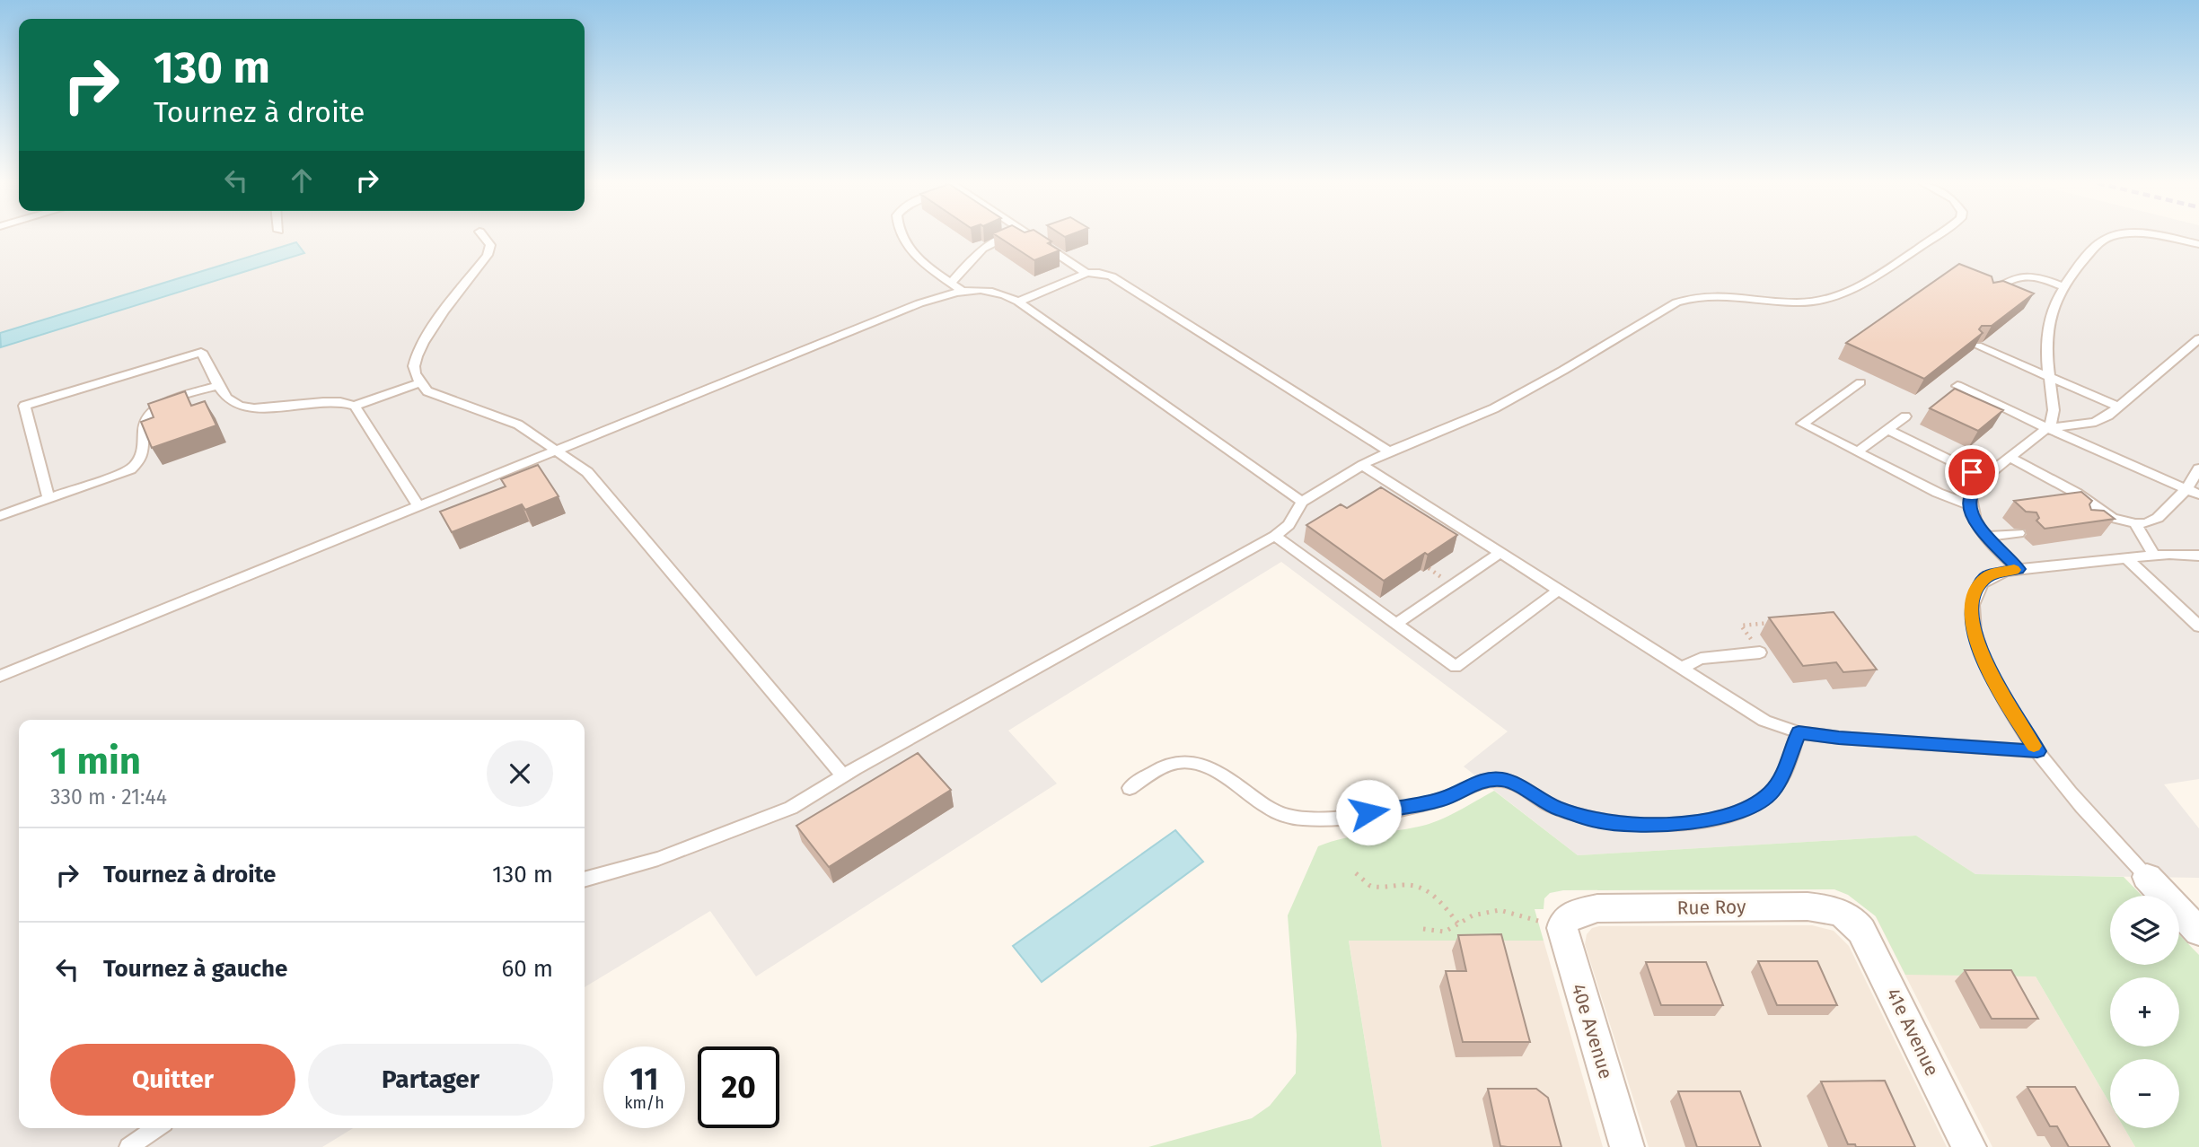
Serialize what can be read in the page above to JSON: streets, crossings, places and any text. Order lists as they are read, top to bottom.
{
  "streets": {
    "street": ["Rue Roy", "40e Avenue", "41e Avenue"]
  },
  "crossings": [
    ["Rue Roy", "40e Avenue"],
    ["Rue Roy", "41e Avenue"]
  ],
  "page": {
    "turn": ["130 m", "Tournez à droite"],
    "heading": ["1 min", "330 m · 21:44"],
    "list": [
      {
        "name": "Tournez à droite",
        "value": "130 m"
      },
      {
        "name": "Tournez à gauche",
        "value": "60 m"
      }
    ],
    "map_buttons": ["+", "−"],
    "buttons": ["Quitter", "Partager"],
    "speed": "11 km/h",
    "limit": "20"
  }
}
